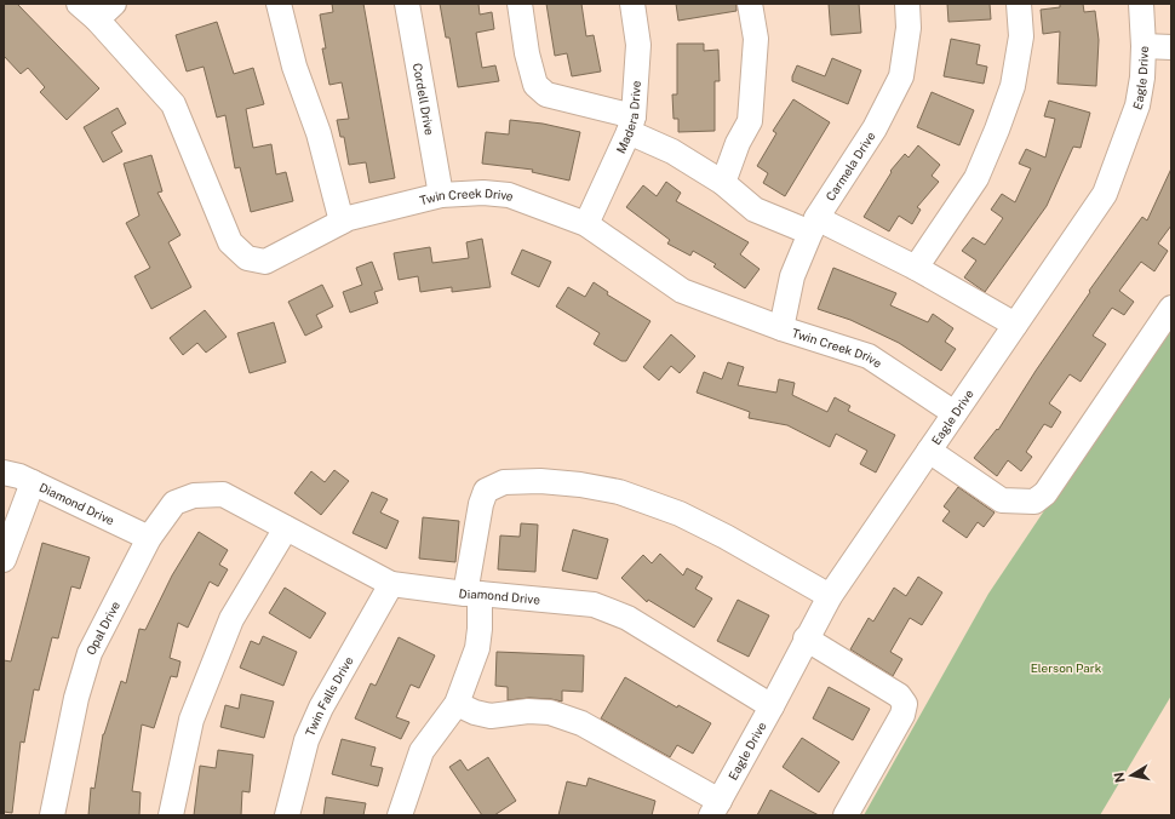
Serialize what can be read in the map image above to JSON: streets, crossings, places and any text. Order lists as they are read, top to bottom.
{
  "streets": {
    "street": [
      "Eagle Drive",
      "Cordell Drive",
      "Madera Drive",
      "Carmela Drive",
      "Twin Creek Drive",
      "Diamond Drive",
      "Opal Drive",
      "Twin Falls Drive"
    ]
  },
  "crossings": [
    ["Eagle Drive", "Twin Creek Drive"],
    ["Eagle Drive", "Diamond Drive"],
    ["Cordell Drive", "Twin Creek Drive"],
    ["Madera Drive", "Twin Creek Drive"],
    ["Carmela Drive", "Twin Creek Drive"],
    ["Diamond Drive", "Opal Drive"],
    ["Diamond Drive", "Twin Falls Drive"]
  ],
  "parks": ["Elerson Park"],
  "north": "left"
}
